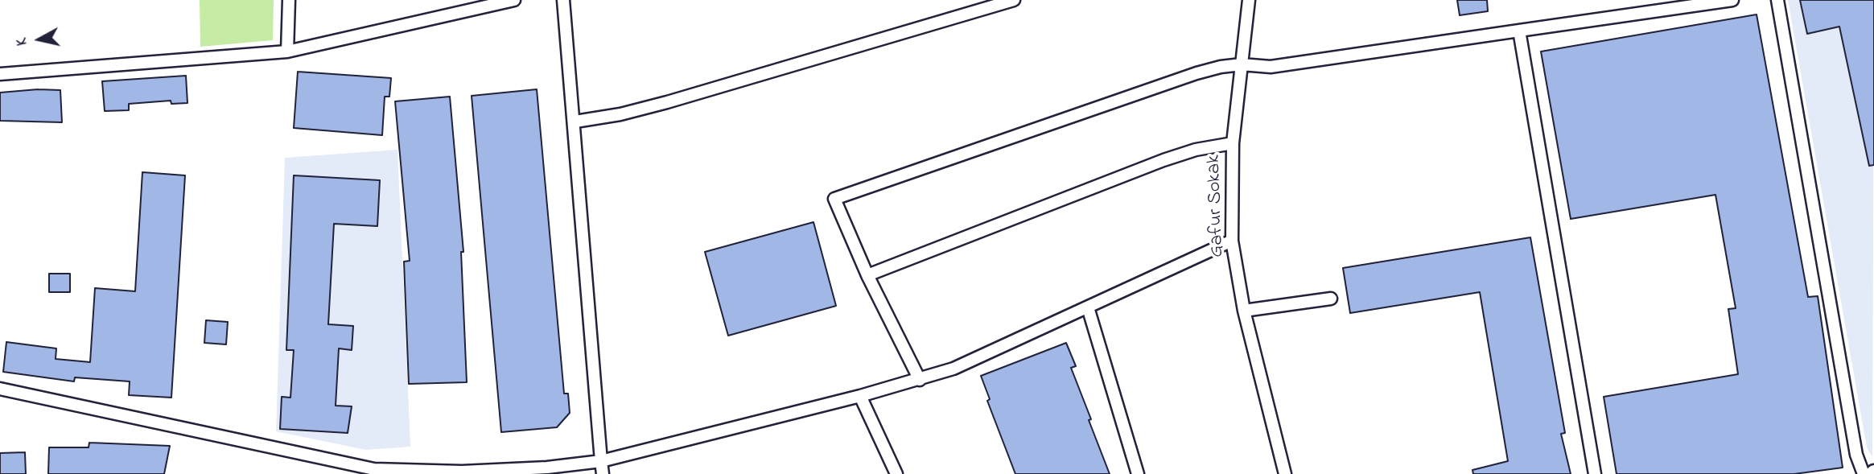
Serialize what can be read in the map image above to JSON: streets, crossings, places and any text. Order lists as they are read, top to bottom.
{
  "streets": {
    "street": ["Gafur Sokak"]
  },
  "north": "left"
}
